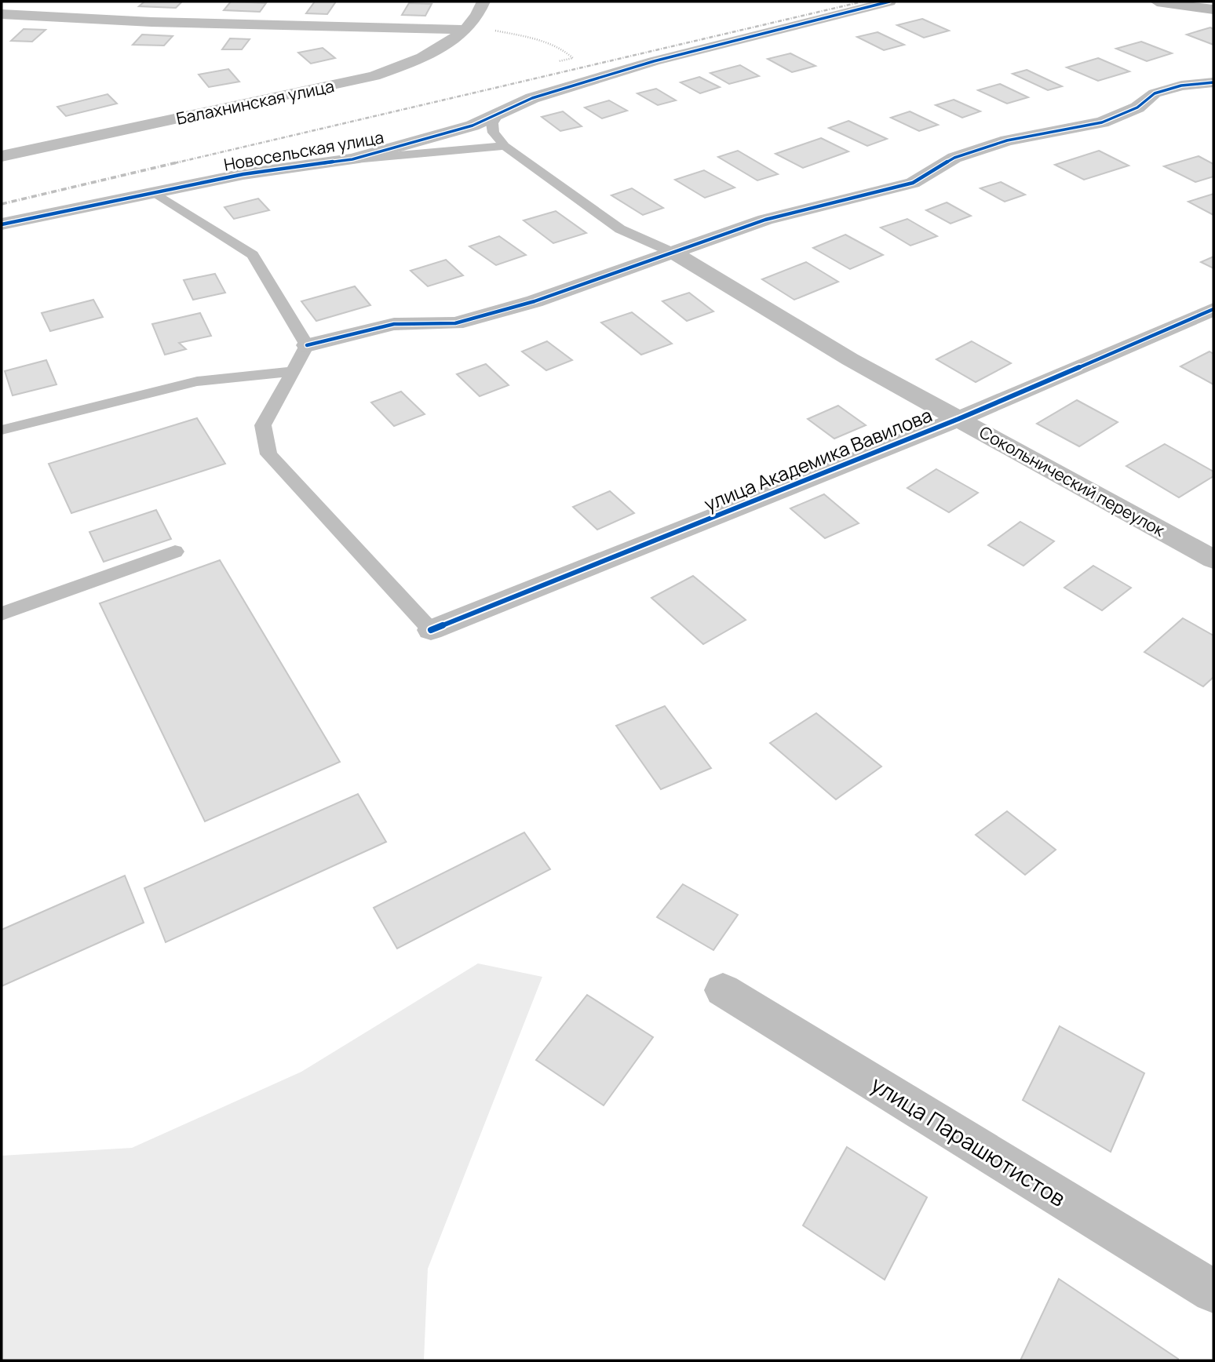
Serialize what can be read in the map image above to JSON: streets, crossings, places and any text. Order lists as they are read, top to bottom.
{
  "streets": {
    "street": [
      "Балахнинская улица",
      "Новосельская улица",
      "улица Академика Вавилова",
      "Сокольнический переулок",
      "улица Парашютистов"
    ]
  },
  "crossings": [
    ["улица Академика Вавилова", "Сокольнический переулок"]
  ]
}
